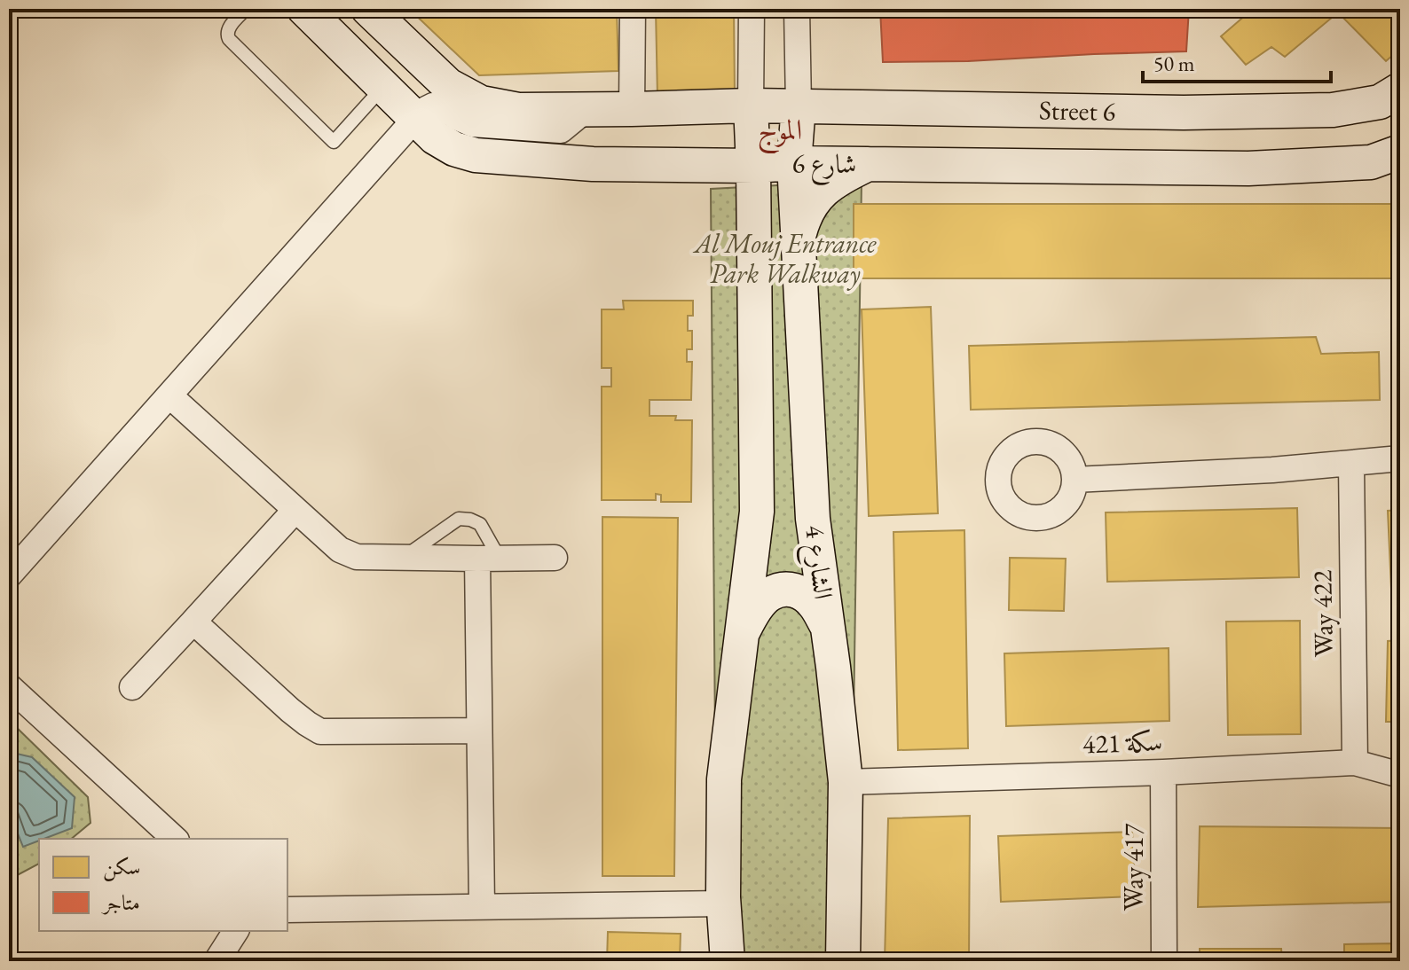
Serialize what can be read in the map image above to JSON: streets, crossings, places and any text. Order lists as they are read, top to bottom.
{
  "streets": {
    "street": [
      "Street 6",
      "شارع 6",
      "الشارع 4",
      "Way 422",
      "سكة 421",
      "Way 417"
    ]
  },
  "crossings": [
    ["Street 6", "الشارع 4"],
    ["شارع 6", "الشارع 4"],
    ["الشارع 4", "سكة 421"],
    ["Way 422", "سكة 421"],
    ["سكة 421", "Way 417"]
  ],
  "districts": ["الموج"],
  "parks": ["Al Mouj Entrance Park Walkway"],
  "legend": ["سكن", "متاجر"],
  "scale_bar": "50 m"
}
